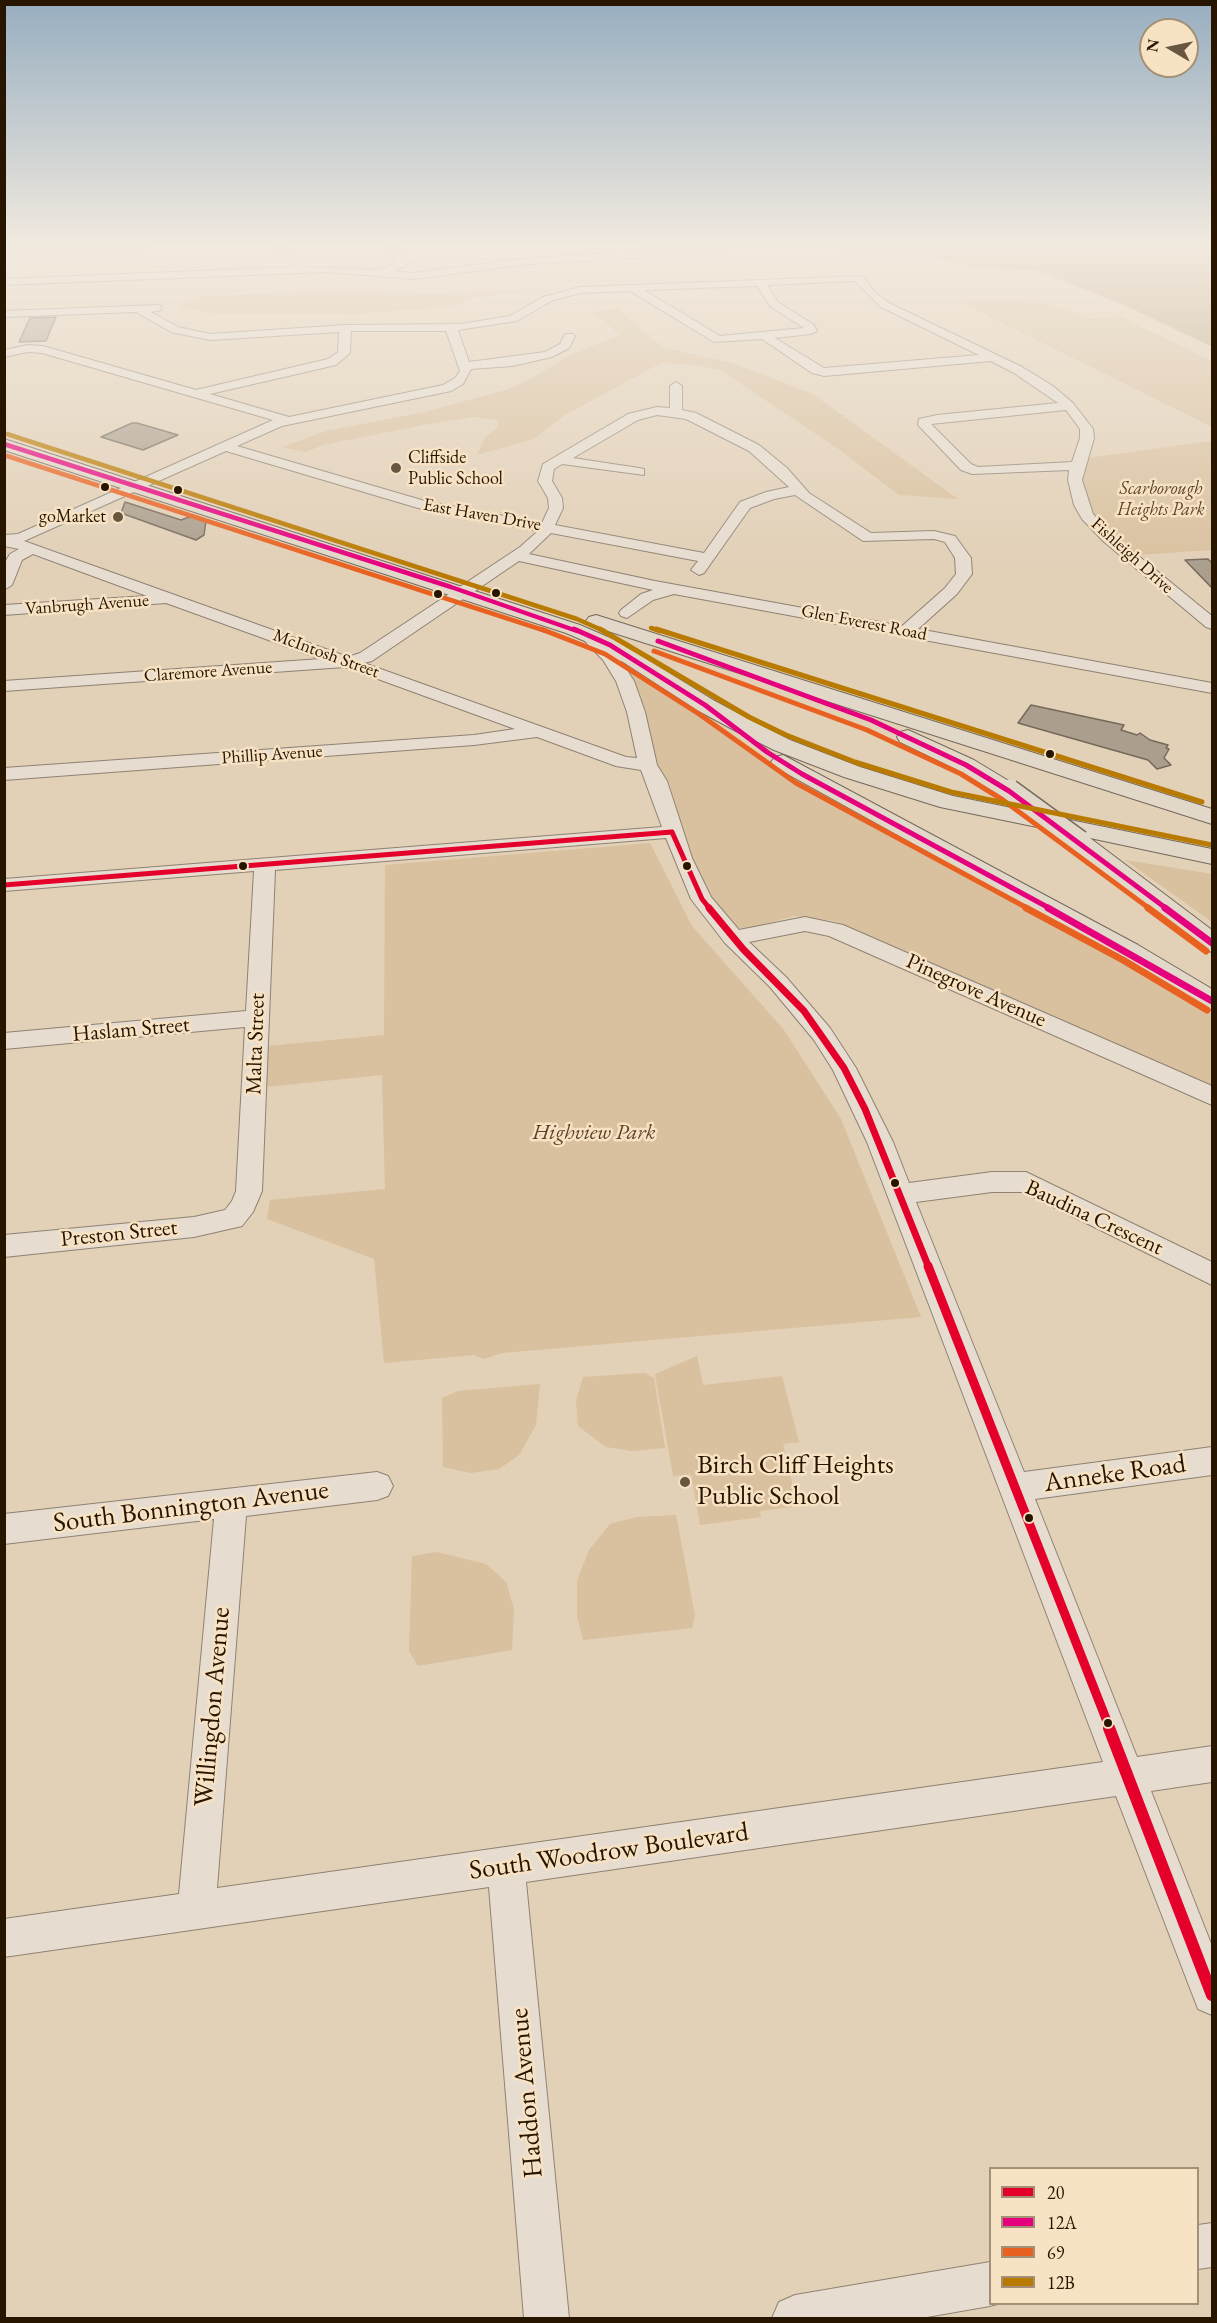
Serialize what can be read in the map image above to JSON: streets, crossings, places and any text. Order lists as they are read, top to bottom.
{
  "streets": {
    "street": [
      "East Haven Drive",
      "Fishleigh Drive",
      "Vanbrugh Avenue",
      "Glen Everest Road",
      "McIntosh Street",
      "Claremore Avenue",
      "Phillip Avenue",
      "Pinegrove Avenue",
      "Haslam Street",
      "Malta Street",
      "Baudina Crescent",
      "Preston Street",
      "Anneke Road",
      "South Bonnington Avenue",
      "Willingdon Avenue",
      "South Woodrow Boulevard",
      "Haddon Avenue"
    ]
  },
  "crossings": [
    ["East Haven Drive", "Claremore Avenue"],
    ["Vanbrugh Avenue", "McIntosh Street"],
    ["Glen Everest Road", "Claremore Avenue"],
    ["McIntosh Street", "Claremore Avenue"],
    ["McIntosh Street", "Phillip Avenue"],
    ["Haslam Street", "Malta Street"],
    ["Malta Street", "Preston Street"],
    ["South Bonnington Avenue", "Willingdon Avenue"],
    ["Willingdon Avenue", "South Woodrow Boulevard"],
    ["South Woodrow Boulevard", "Haddon Avenue"]
  ],
  "parks": ["Scarborough Heights Park", "Highview Park"],
  "places": ["Cliffside Public School", "goMarket", "Birch Cliff Heights Public School"],
  "lines": [
    "transit line 12B",
    "transit line 12A",
    "transit line 69",
    "transit line 20"
  ],
  "legend": [
    "20",
    "12A",
    "69",
    "12B"
  ],
  "north": "left"
}
